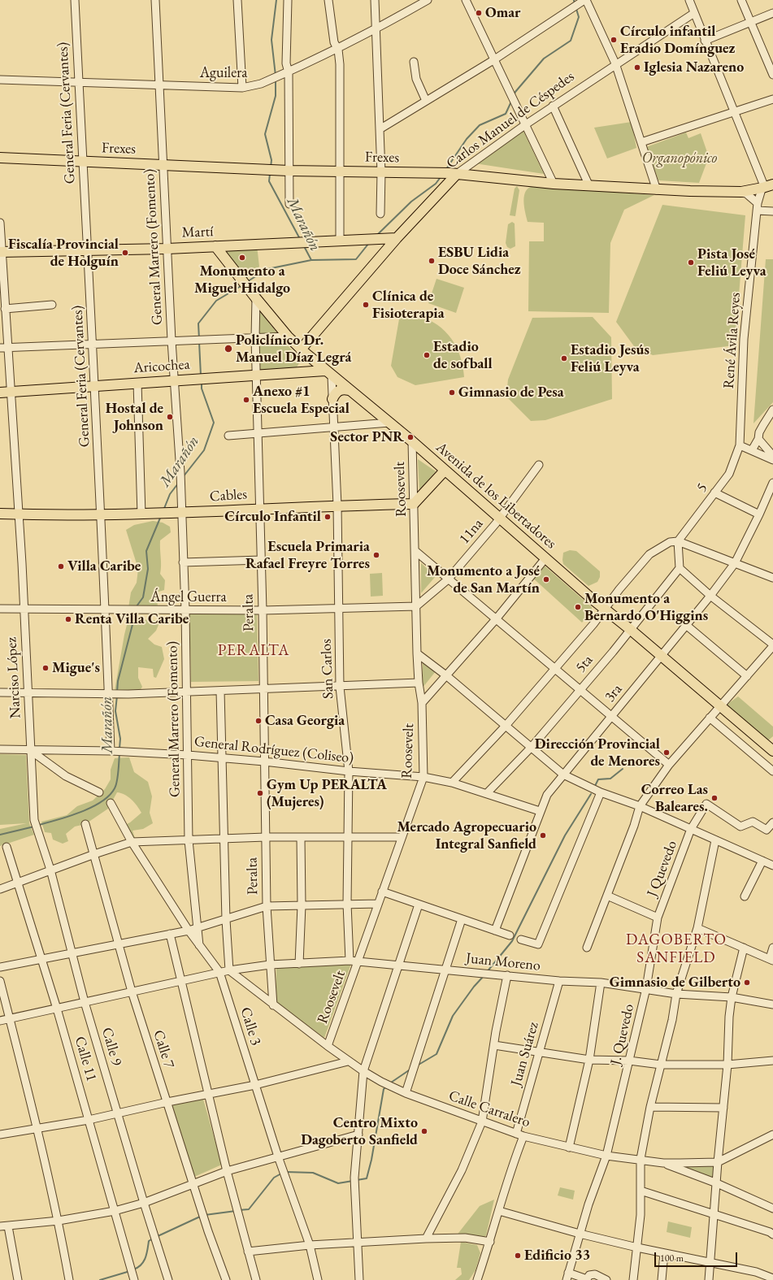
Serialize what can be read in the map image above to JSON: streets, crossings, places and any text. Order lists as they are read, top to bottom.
{
  "streets": {
    "main road": [
      "Carlos Manuel de Céspedes",
      "Frexes",
      "Martí",
      "Aricochea",
      "Cables",
      "Avenida de los Libertadores"
    ],
    "street": [
      "Aguilera",
      "General Feria (Cervantes)",
      "General Marrero (Fomento)",
      "René Ávila Reyes",
      "5",
      "Roosevelt",
      "11na",
      "Ángel Guerra",
      "Peralta",
      "5ta",
      "San Carlos",
      "Narciso López",
      "3ra",
      "General Rodríguez (Coliseo)",
      "J Quevedo",
      "Juan Moreno",
      "Calle 3",
      "J. Quevedo",
      "Calle 9",
      "Calle 7",
      "Juan Suárez",
      "Calle 11",
      "Calle Carralero"
    ]
  },
  "crossings": [
    ["Aguilera", "General Feria (Cervantes)"],
    ["Aguilera", "General Marrero (Fomento)"],
    ["General Feria (Cervantes)", "Frexes"],
    ["General Feria (Cervantes)", "Martí"],
    ["General Feria (Cervantes)", "Aricochea"],
    ["General Feria (Cervantes)", "Cables"],
    ["General Feria (Cervantes)", "Ángel Guerra"],
    ["General Feria (Cervantes)", "General Rodríguez (Coliseo)"],
    ["Carlos Manuel de Céspedes", "Frexes"],
    ["Carlos Manuel de Céspedes", "Martí"],
    ["Carlos Manuel de Céspedes", "Avenida de los Libertadores"],
    ["Frexes", "General Marrero (Fomento)"],
    ["Frexes", "René Ávila Reyes"],
    ["Martí", "General Marrero (Fomento)"],
    ["Martí", "Avenida de los Libertadores"],
    ["Martí", "Narciso López"],
    ["General Marrero (Fomento)", "Aricochea"],
    ["General Marrero (Fomento)", "Cables"],
    ["General Marrero (Fomento)", "Ángel Guerra"],
    ["General Marrero (Fomento)", "General Rodríguez (Coliseo)"],
    ["General Marrero (Fomento)", "Calle 3"],
    ["René Ávila Reyes", "5"],
    ["Aricochea", "Avenida de los Libertadores"],
    ["Aricochea", "Peralta"],
    ["Aricochea", "San Carlos"],
    ["Aricochea", "Narciso López"],
    ["Roosevelt", "Cables"],
    ["Roosevelt", "Avenida de los Libertadores"],
    ["Roosevelt", "11na"],
    ["Roosevelt", "Ángel Guerra"],
    ["Roosevelt", "General Rodríguez (Coliseo)"],
    ["Roosevelt", "Juan Moreno"],
    ["Roosevelt", "Calle Carralero"],
    ["Cables", "Peralta"],
    ["Cables", "San Carlos"],
    ["Cables", "Narciso López"],
    ["Avenida de los Libertadores", "11na"],
    ["Avenida de los Libertadores", "Peralta"],
    ["Avenida de los Libertadores", "5ta"],
    ["Avenida de los Libertadores", "San Carlos"],
    ["Avenida de los Libertadores", "3ra"],
    ["11na", "Ángel Guerra"],
    ["Ángel Guerra", "Peralta"],
    ["Ángel Guerra", "San Carlos"],
    ["Ángel Guerra", "Narciso López"],
    ["Peralta", "General Rodríguez (Coliseo)"],
    ["Peralta", "Juan Moreno"],
    ["Peralta", "Calle Carralero"],
    ["5ta", "General Rodríguez (Coliseo)"],
    ["San Carlos", "General Rodríguez (Coliseo)"],
    ["San Carlos", "Juan Moreno"],
    ["Narciso López", "General Rodríguez (Coliseo)"],
    ["Narciso López", "Calle 9"],
    ["3ra", "General Rodríguez (Coliseo)"],
    ["J Quevedo", "J. Quevedo"],
    ["Juan Moreno", "Calle 3"],
    ["Juan Moreno", "J. Quevedo"],
    ["Juan Moreno", "Calle 9"],
    ["Juan Moreno", "Calle 7"],
    ["Juan Moreno", "Juan Suárez"],
    ["Juan Moreno", "Calle 11"],
    ["Juan Moreno", "Calle Carralero"],
    ["J. Quevedo", "Calle Carralero"],
    ["Juan Suárez", "Calle Carralero"]
  ],
  "districts": ["PERALTA", "DAGOBERTO SANFIELD"],
  "water": ["Marañón"],
  "parks": ["Organopónico"],
  "places": [
    "Omar",
    "Círculo infantil Eradio Domínguez",
    "Iglesia Nazareno",
    "Fiscalía Provincial de Holguín",
    "Monumento a Miguel Hidalgo",
    "ESBU Lidia Doce Sánchez",
    "Pista José Feliú Leyva",
    "Clínica de Fisioterapia",
    "Policlínico Dr. Manuel Díaz Legrá",
    "Estadio de sofball",
    "Estadio Jesús Feliú Leyva",
    "Gimnasio de Pesa",
    "Anexo #1 Escuela Especial",
    "Hostal de Johnson",
    "Sector PNR",
    "Círculo Infantil",
    "Escuela Primaria Rafael Freyre Torres",
    "Villa Caribe",
    "Monumento a José de San Martín",
    "Monumento a Bernardo O'Higgins",
    "Renta Villa Caribe",
    "Migue's",
    "Casa Georgia",
    "Dirección Provincial de Menores",
    "Gym Up PERALTA (Mujeres)",
    "Correo Las Baleares.",
    "Mercado Agropecuario Integral Sanfield",
    "Gimnasio de Gilberto",
    "Centro Mixto Dagoberto Sanfield",
    "Edificio 33"
  ],
  "scale_bar": "100 m"
}
